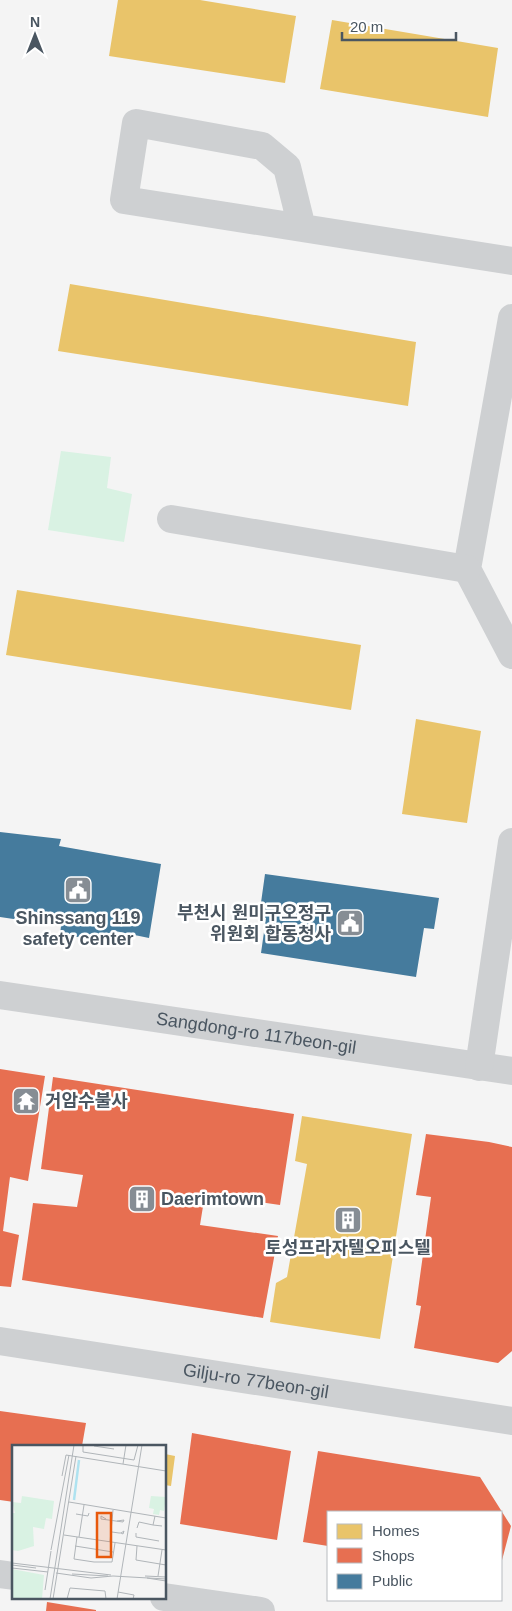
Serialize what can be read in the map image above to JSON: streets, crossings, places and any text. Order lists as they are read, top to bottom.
{
  "streets": {
    "street": ["Sangdong-ro 117beon-gil", "Gilju-ro 77beon-gil"]
  },
  "places": {
    "public building": ["Shinssang 119 safety center", "부천시 원미구오정구 위원회 합동청사"],
    "temple": ["거암수불사"],
    "building": ["Daerimtown", "토성프라자텔오피스텔"]
  },
  "legend": ["Homes", "Shops", "Public"],
  "scale_bar": "20 m",
  "north": "top"
}
